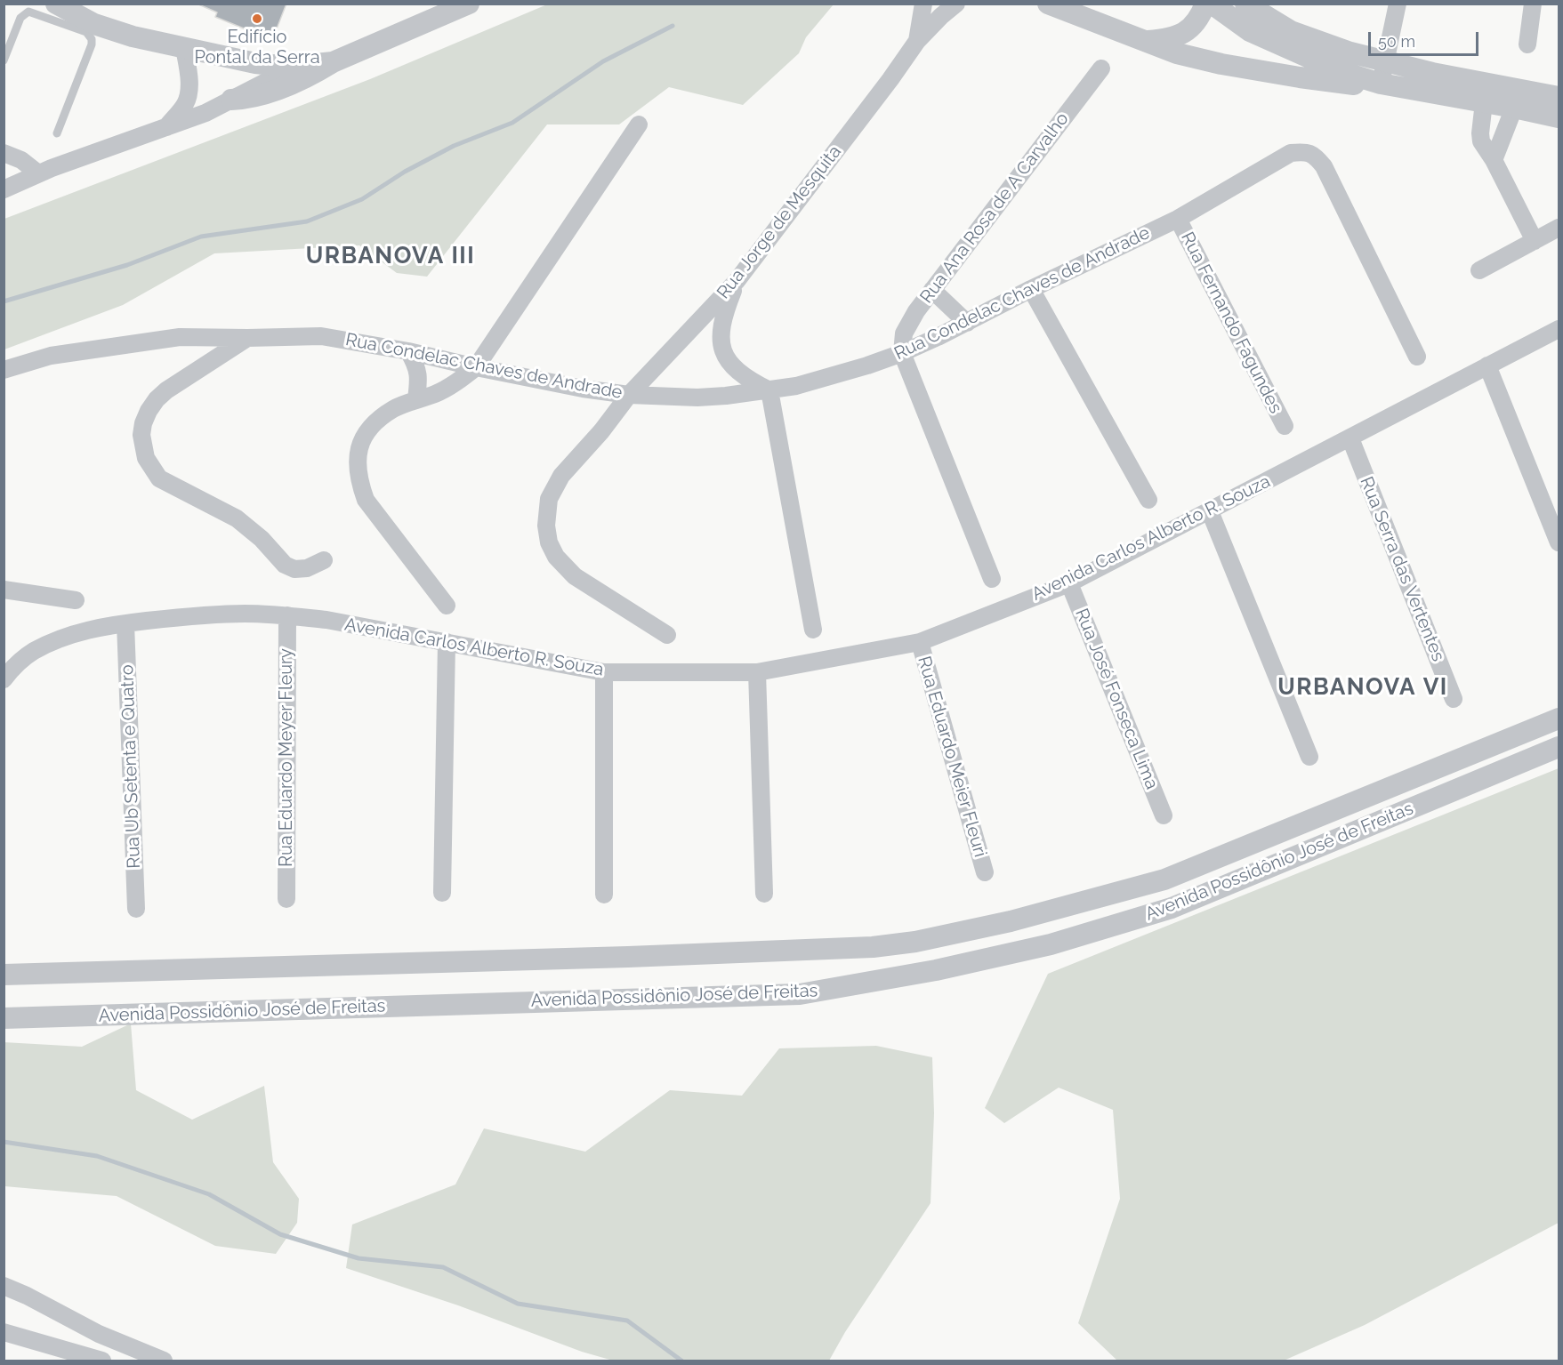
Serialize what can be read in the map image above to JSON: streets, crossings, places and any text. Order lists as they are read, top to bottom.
{
  "streets": {
    "street": [
      "Rua Ana Rosa de A Carvalho",
      "Rua Jorge de Mesquita",
      "Rua Condelac Chaves de Andrade",
      "Rua Fernando Fagundes",
      "Avenida Carlos Alberto R. Souza",
      "Rua Serra das Vertentes",
      "Rua José Fonseca Lima",
      "Rua Eduardo Meier Fleuri",
      "Rua Eduardo Meyer Fleury",
      "Rua Ub Setenta e Quatro",
      "Avenida Possidônio José de Freitas"
    ]
  },
  "crossings": [
    ["Rua Ana Rosa de A Carvalho", "Rua Condelac Chaves de Andrade"],
    ["Rua Jorge de Mesquita", "Rua Condelac Chaves de Andrade"],
    ["Rua Condelac Chaves de Andrade", "Rua Fernando Fagundes"],
    ["Avenida Carlos Alberto R. Souza", "Rua Serra das Vertentes"],
    ["Avenida Carlos Alberto R. Souza", "Rua José Fonseca Lima"],
    ["Avenida Carlos Alberto R. Souza", "Rua Eduardo Meier Fleuri"],
    ["Avenida Carlos Alberto R. Souza", "Rua Eduardo Meyer Fleury"],
    ["Avenida Carlos Alberto R. Souza", "Rua Ub Setenta e Quatro"]
  ],
  "districts": ["URBANOVA III", "URBANOVA VI"],
  "places": ["Edifício Pontal da Serra"],
  "scale_bar": "50 m"
}
